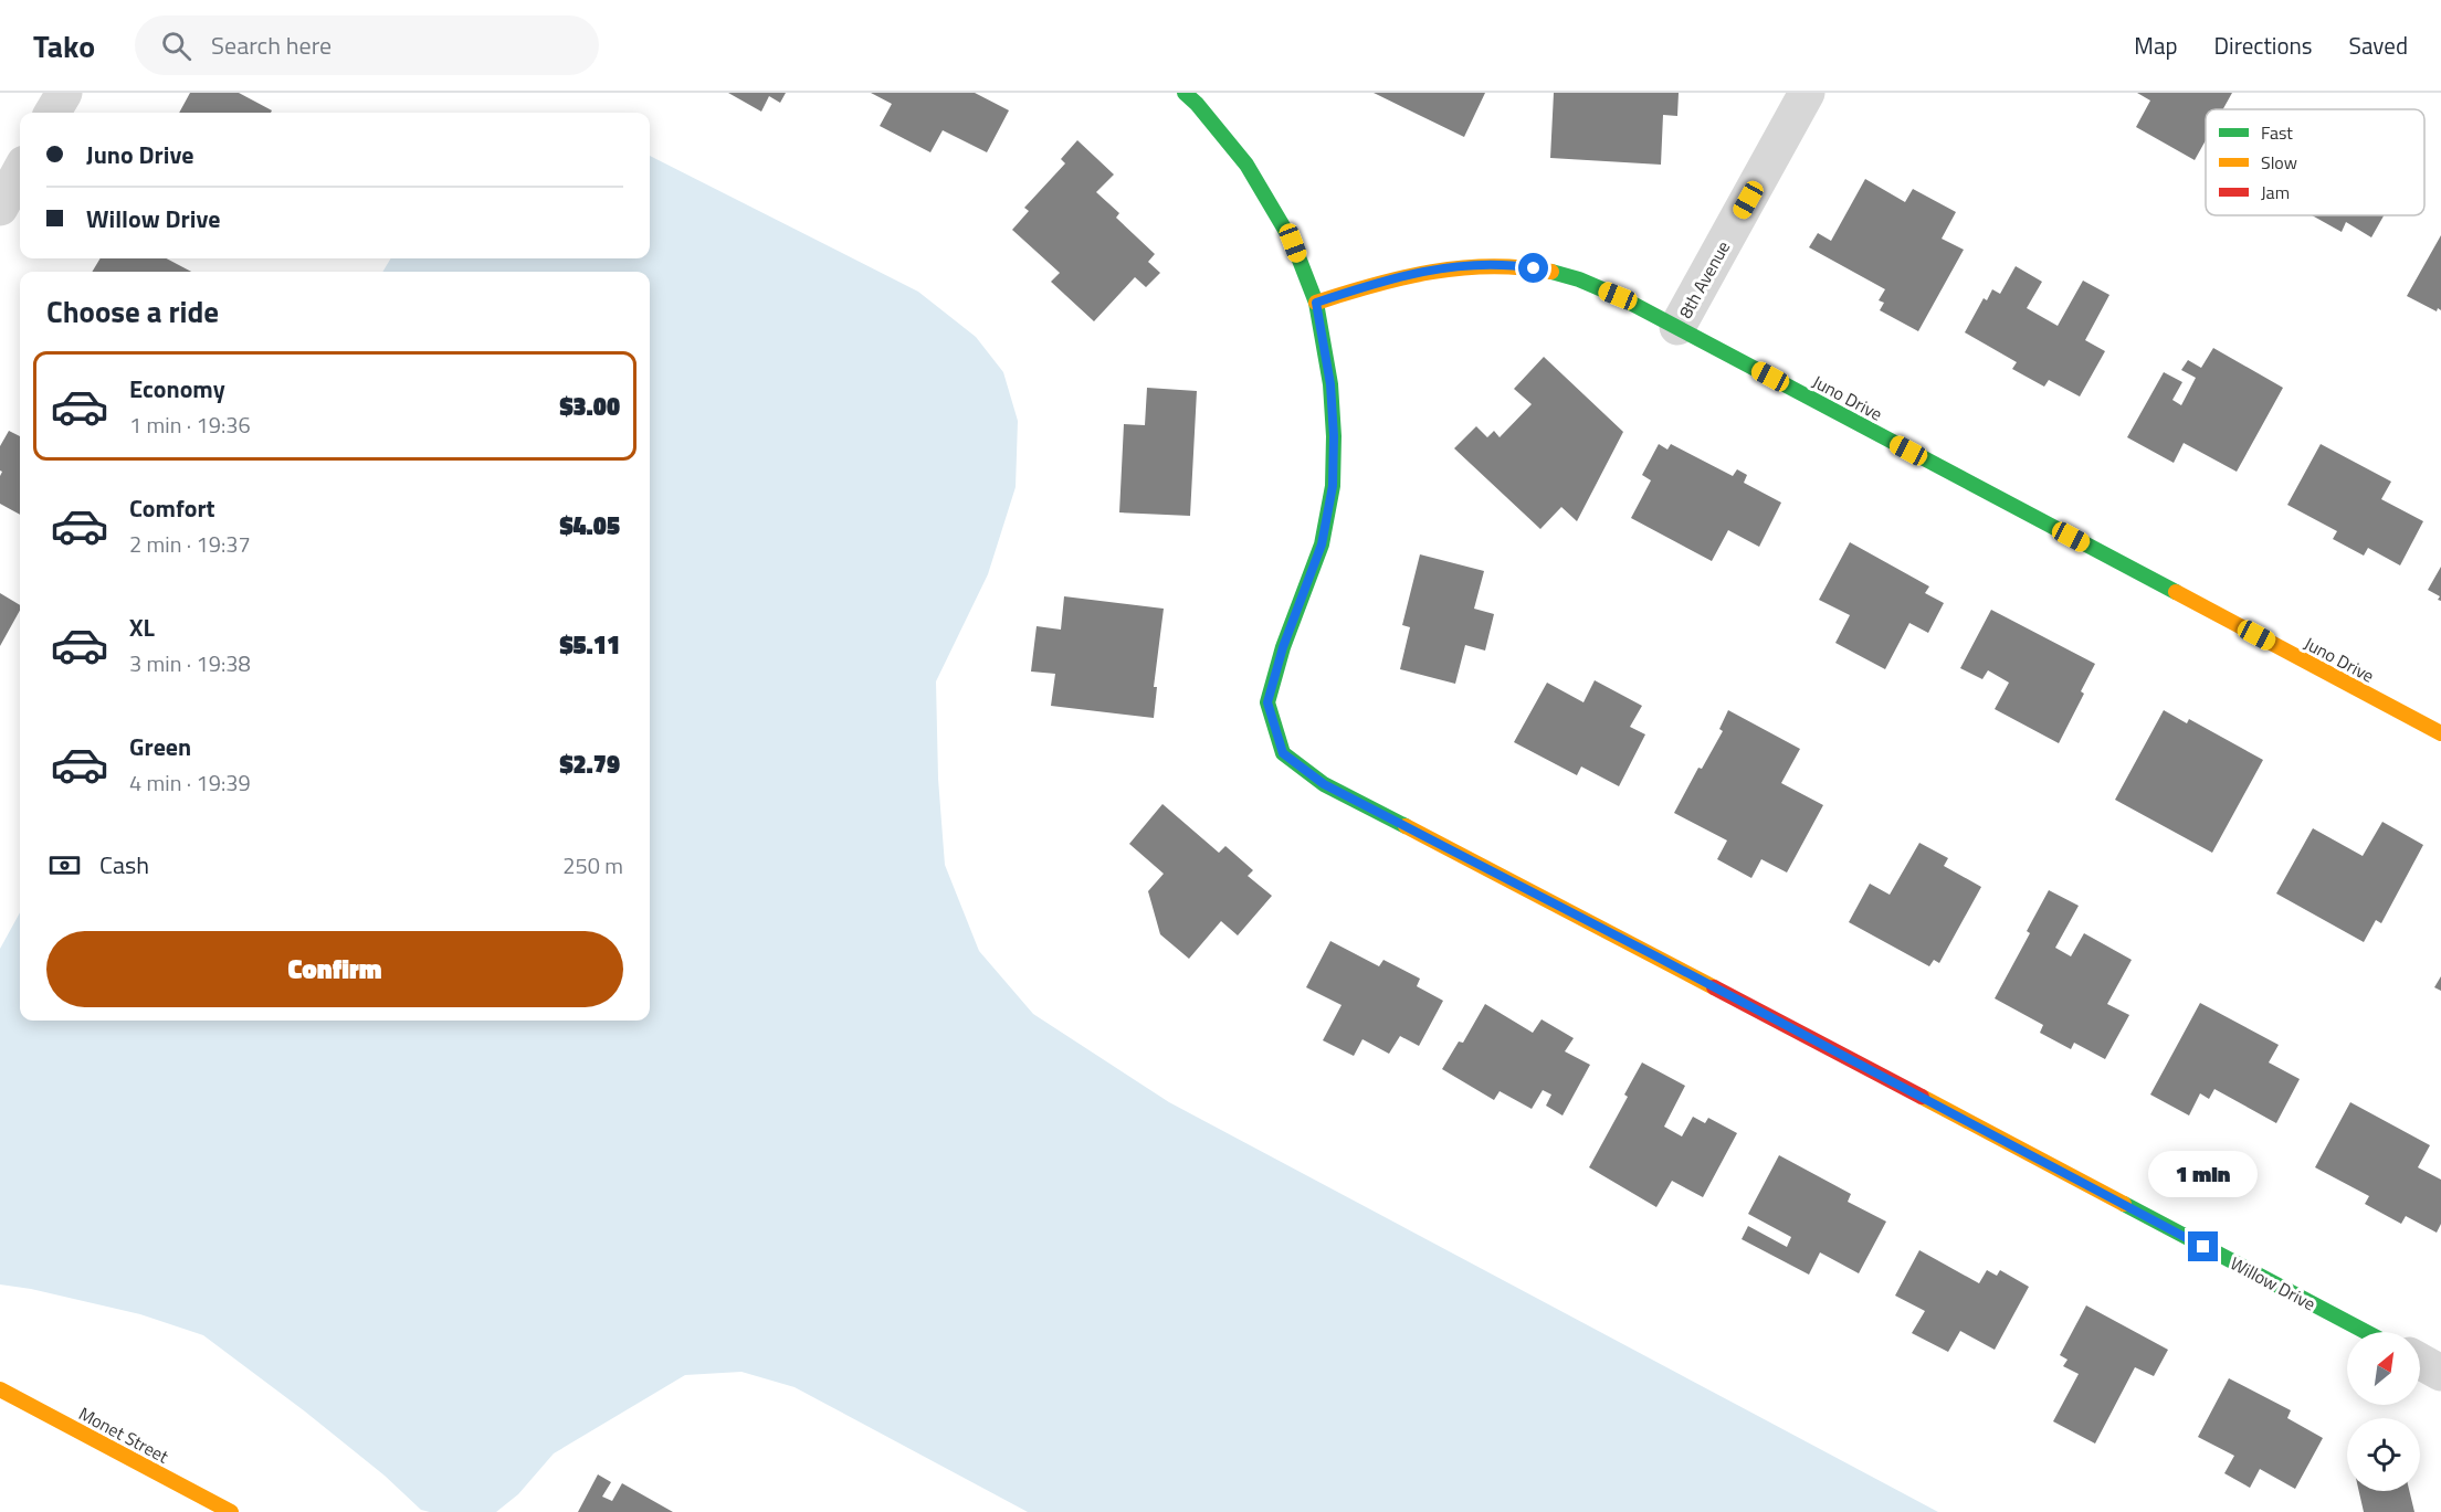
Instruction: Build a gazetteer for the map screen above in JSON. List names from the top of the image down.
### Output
{
  "streets": {
    "street": [
      "8th Avenue",
      "Juno Drive",
      "Willow Drive",
      "Monet Street"
    ]
  },
  "crossings": [
    ["8th Avenue", "Juno Drive"],
    ["Juno Drive", "Willow Drive"]
  ],
  "legend": ["Fast", "Slow", "Jam"],
  "north": "top right",
  "page": {
    "header": "Tako",
    "search": "Search here",
    "nav": ["Map", "Directions", "Saved"],
    "banner": ["Juno Drive", "Willow Drive"],
    "heading": "Choose a ride",
    "list": [
      {
        "name": "Economy",
        "note": "1 min · 19:36",
        "value": "$3.00"
      },
      {
        "name": "Comfort",
        "note": "2 min · 19:37",
        "value": "$4.05"
      },
      {
        "name": "XL",
        "note": "3 min · 19:38",
        "value": "$5.11"
      },
      {
        "name": "Green",
        "note": "4 min · 19:39",
        "value": "$2.79"
      }
    ],
    "pay": ["Cash", "250 m"],
    "buttons": "Confirm",
    "bubble": "1 min"
  }
}
